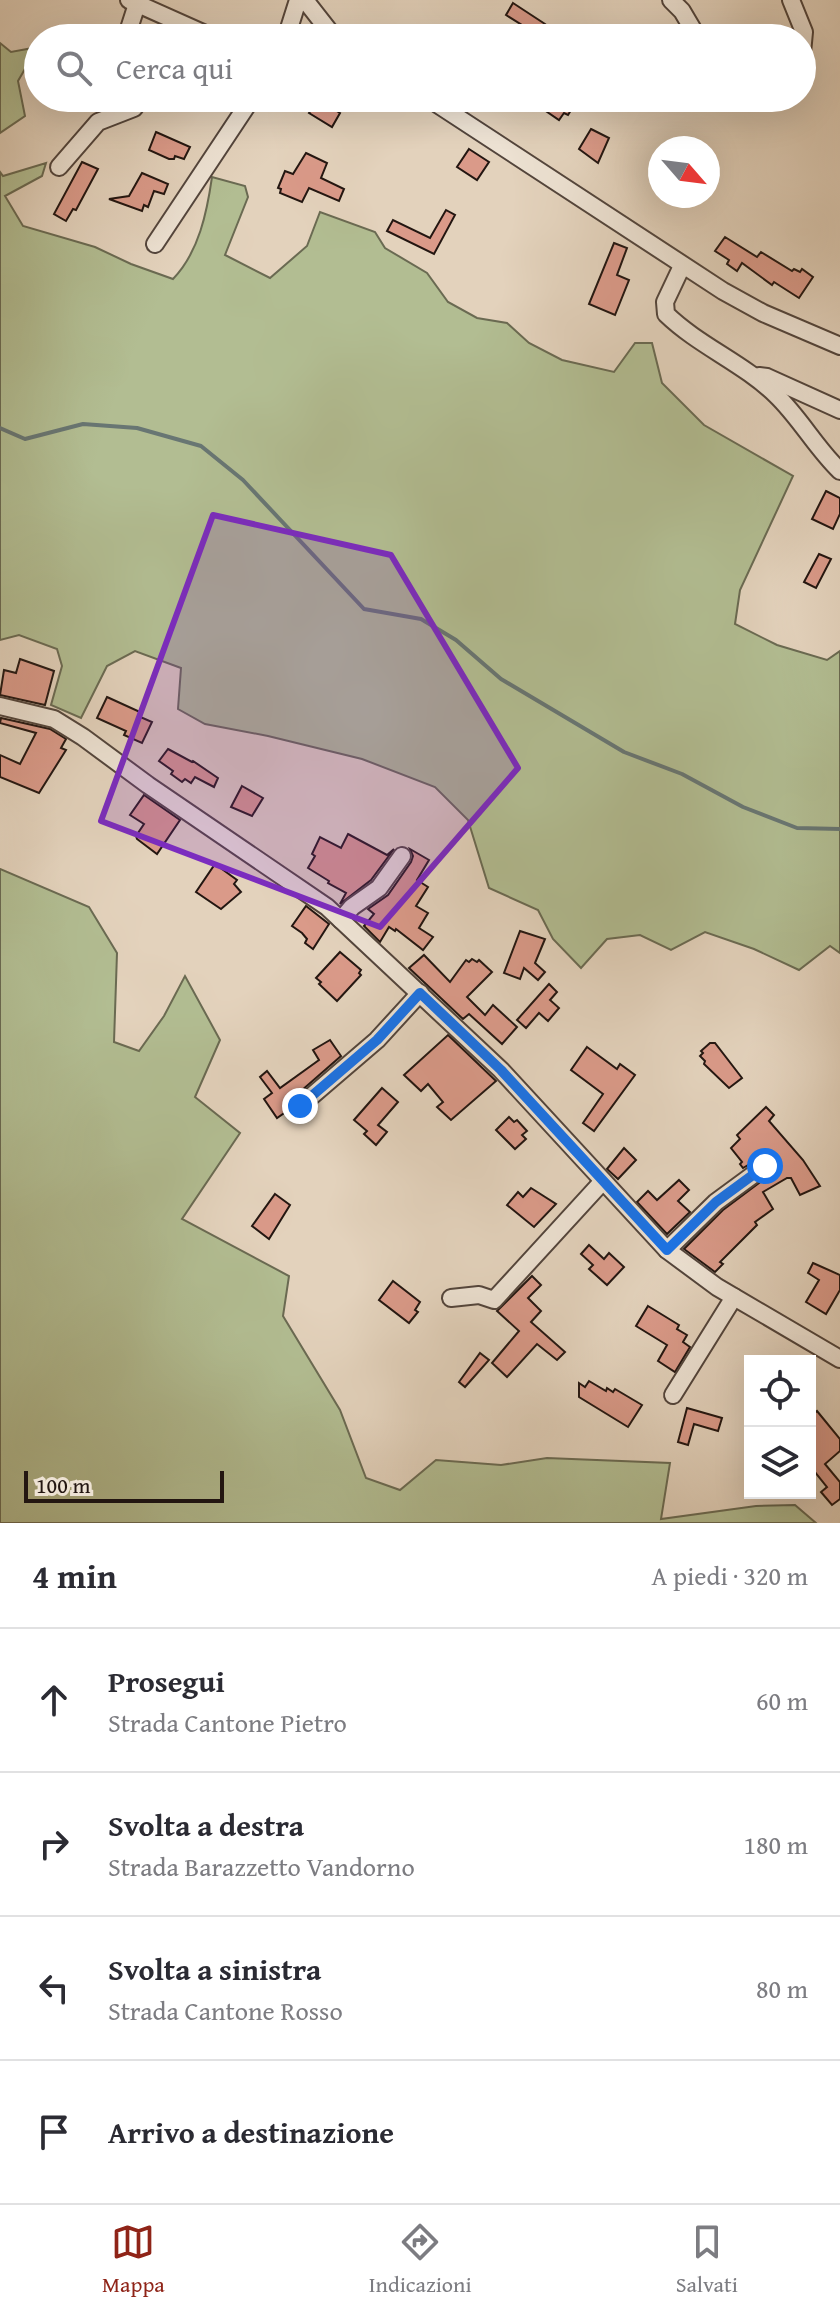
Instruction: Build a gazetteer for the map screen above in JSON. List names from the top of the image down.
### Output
{
  "scale_bar": "100 m",
  "north": "bottom right",
  "page": {
    "search": "Cerca qui",
    "scale": "100 m",
    "heading": ["4 min", "A piedi · 320 m"],
    "list": [
      ["Prosegui", "Strada Cantone Pietro", "60 m"],
      ["Svolta a destra", "Strada Barazzetto Vandorno", "180 m"],
      ["Svolta a sinistra", "Strada Cantone Rosso", "80 m"],
      "Arrivo a destinazione"
    ],
    "nav": ["Mappa", "Indicazioni", "Salvati"]
  }
}
